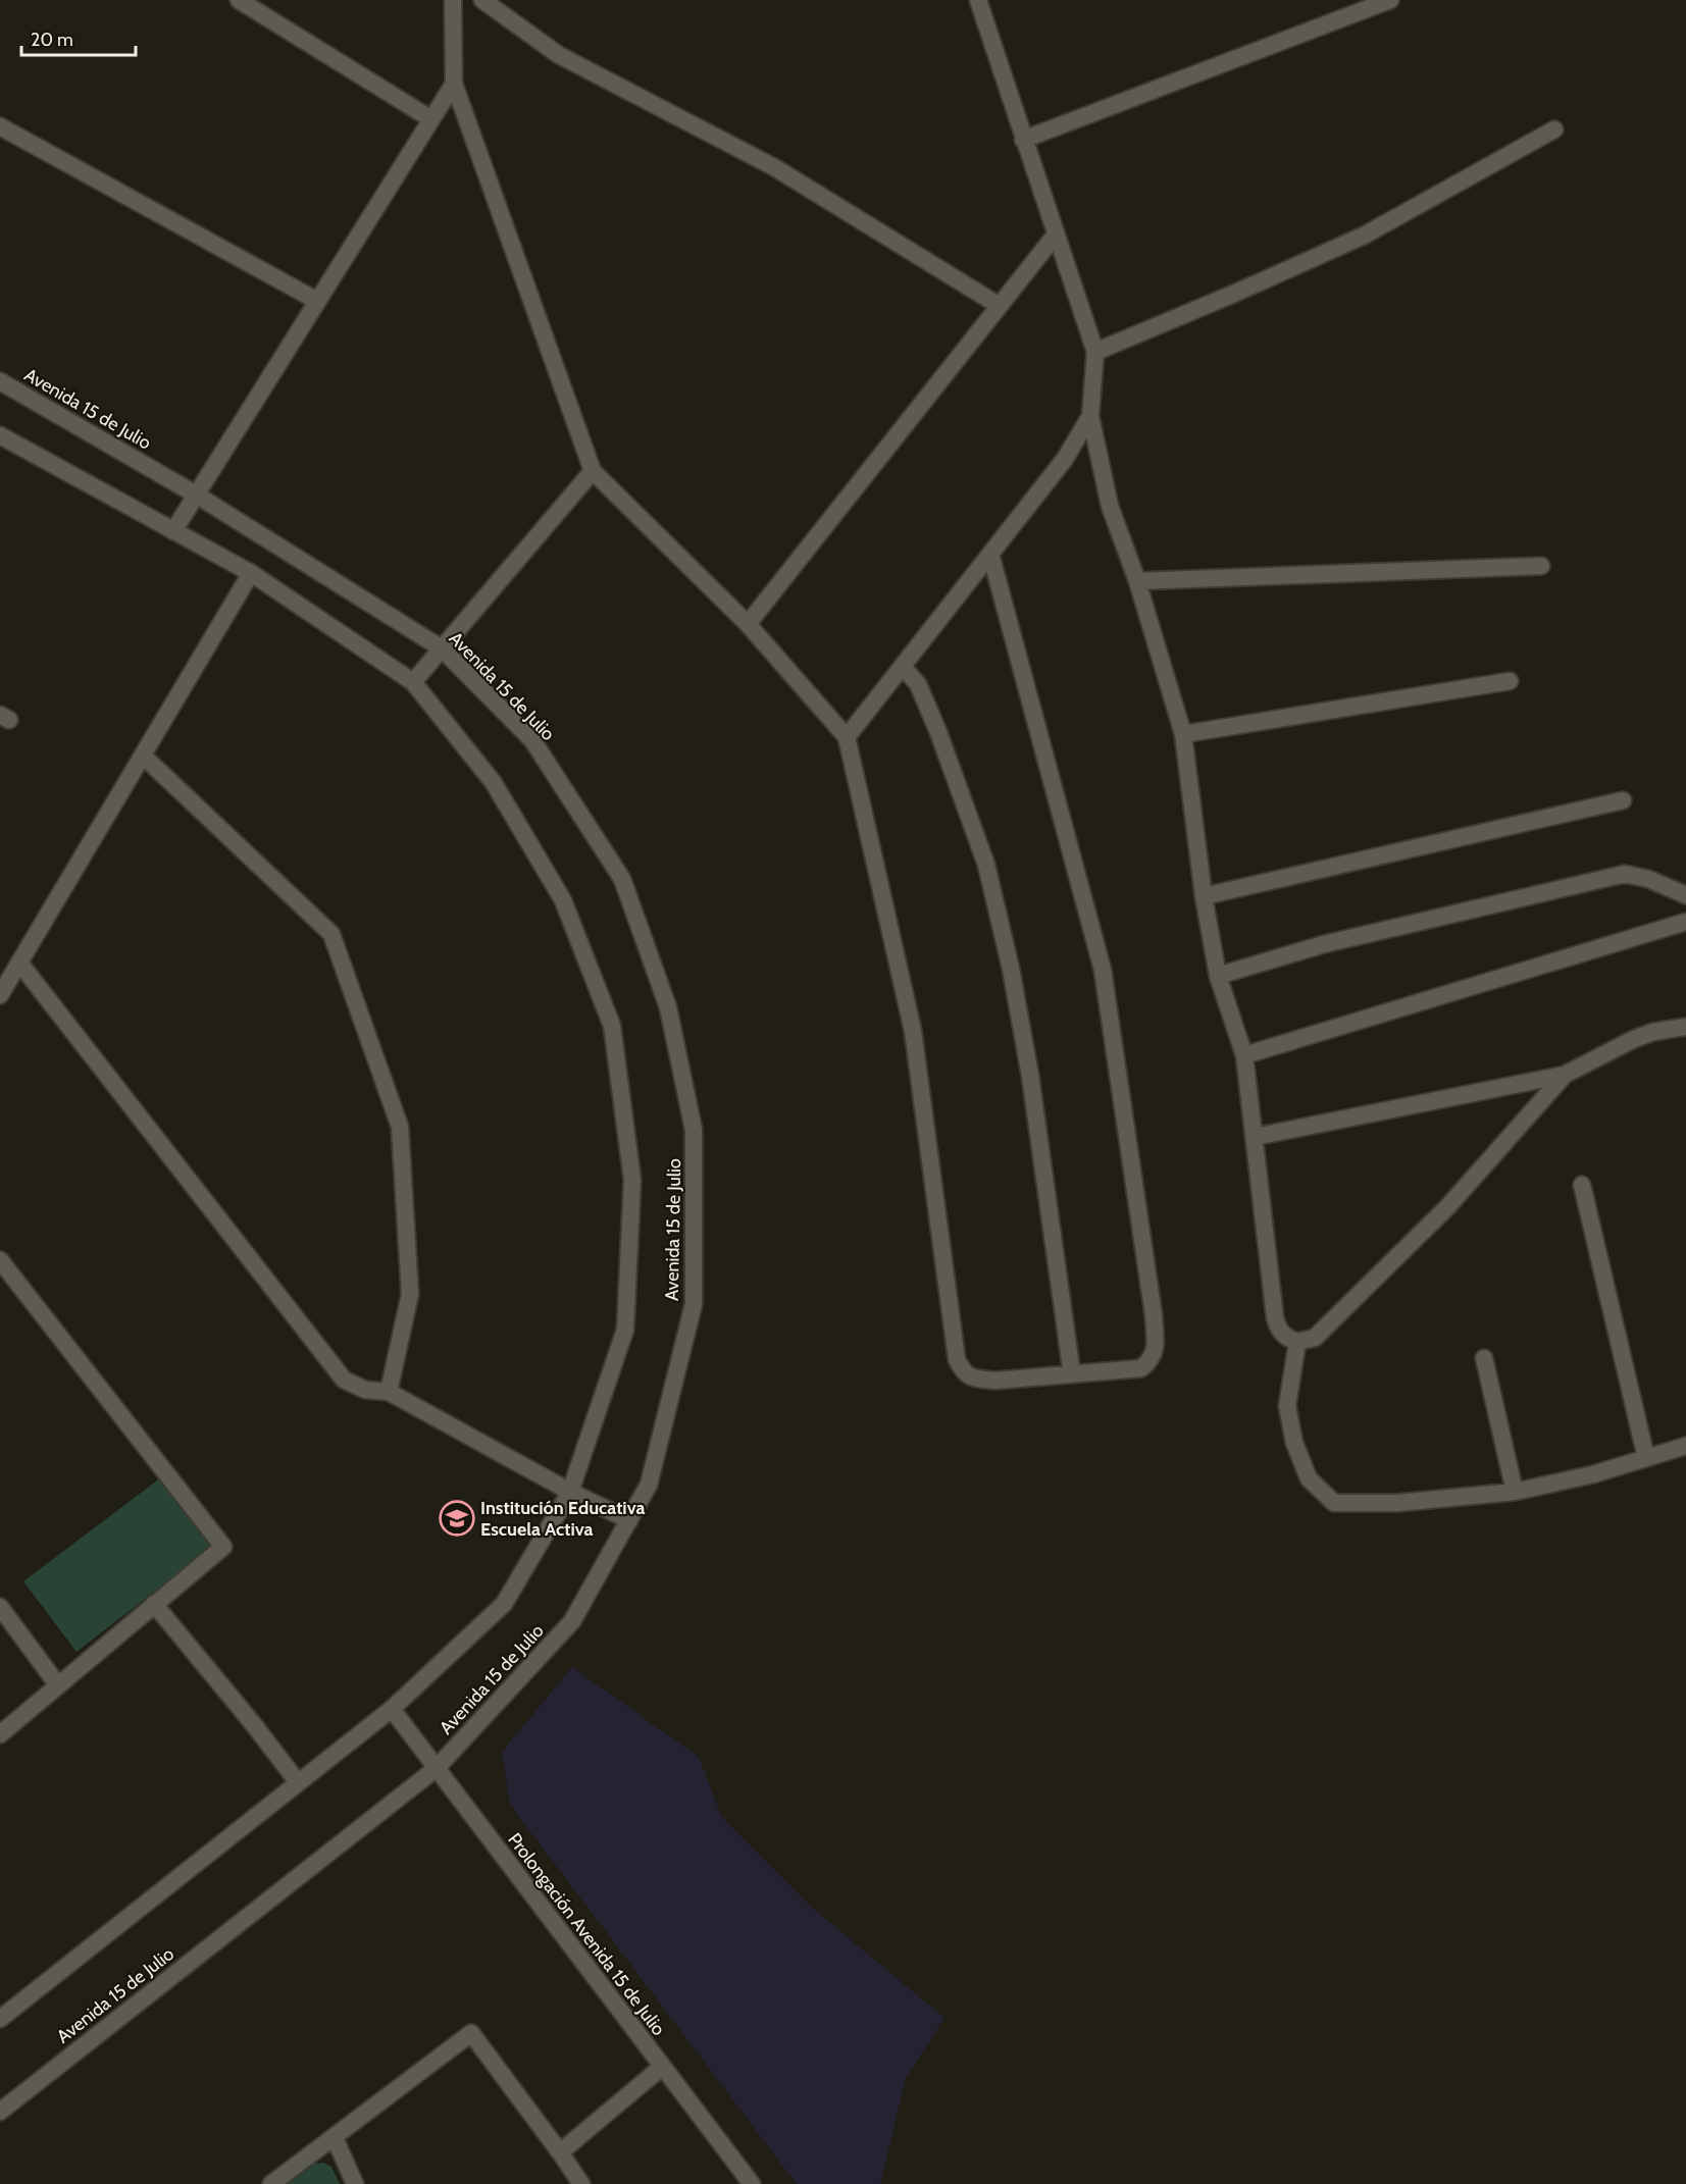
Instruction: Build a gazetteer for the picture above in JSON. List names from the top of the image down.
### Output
{
  "streets": {
    "street": ["Avenida 15 de Julio", "Prolongación Avenida 15 de Julio"]
  },
  "crossings": [
    ["Avenida 15 de Julio", "Prolongación Avenida 15 de Julio"]
  ],
  "places": {
    "school or university": ["Institución Educativa Escuela Activa"]
  },
  "scale_bar": "20 m"
}
